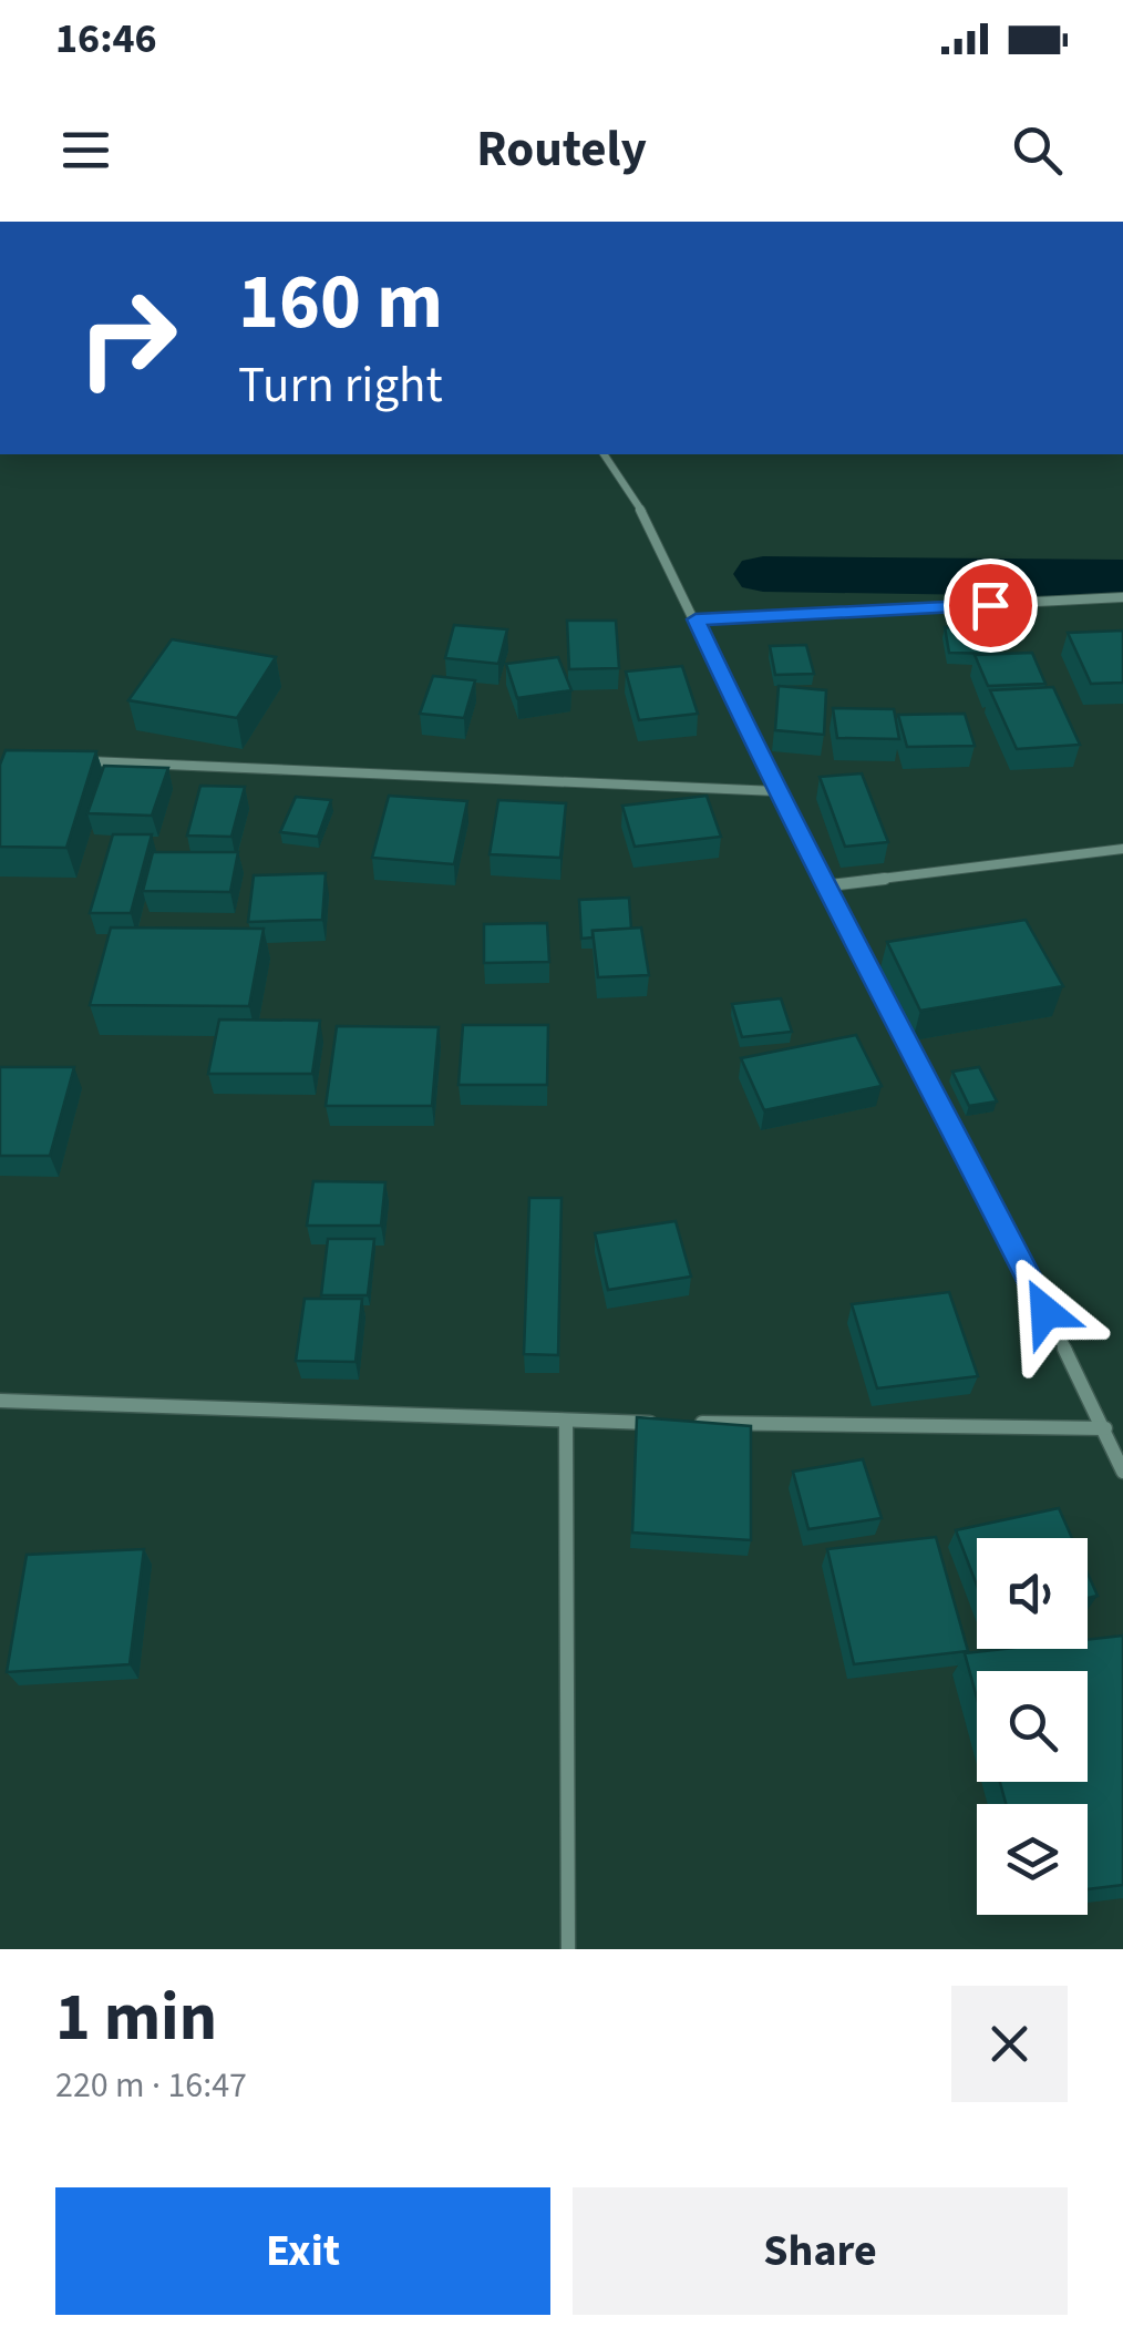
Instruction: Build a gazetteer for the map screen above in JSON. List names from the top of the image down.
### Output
{
  "page": {
    "status": "16:46",
    "header": "Routely",
    "turn": ["160 m", "Turn right"],
    "heading": ["1 min", "220 m · 16:47"],
    "buttons": ["Exit", "Share"]
  }
}
